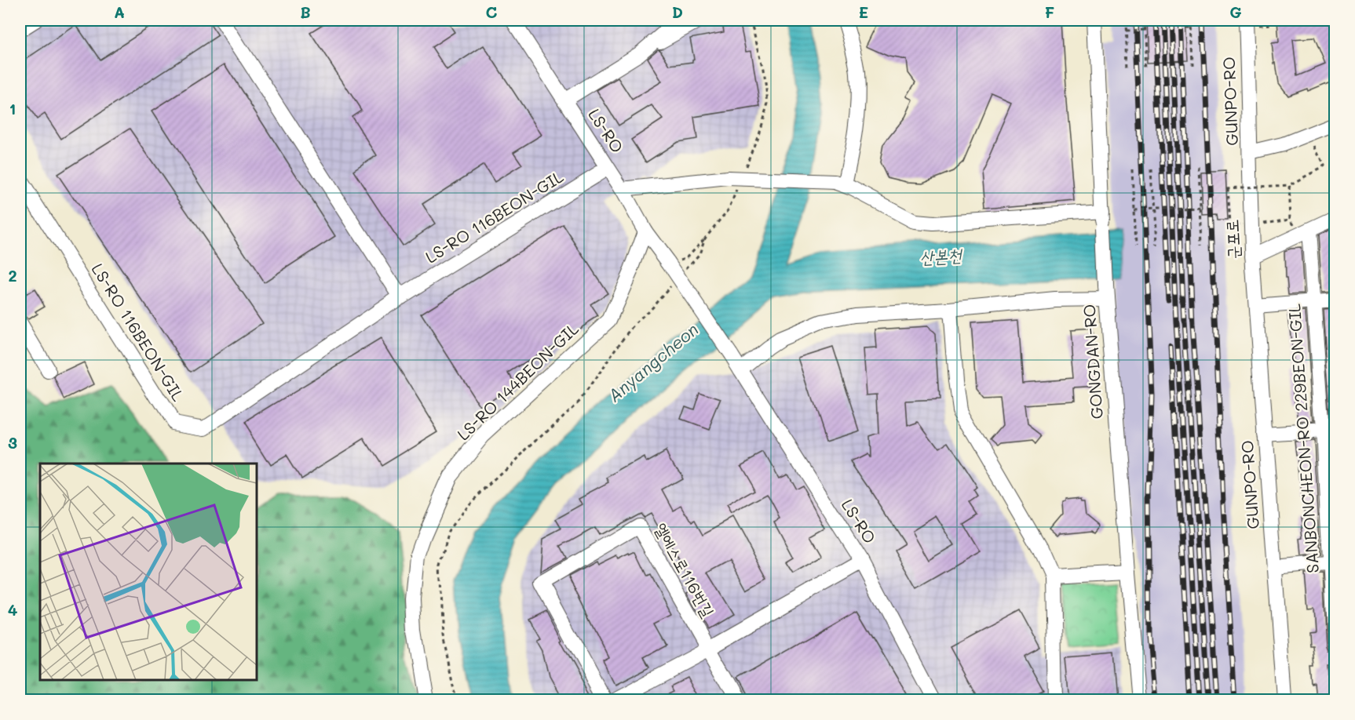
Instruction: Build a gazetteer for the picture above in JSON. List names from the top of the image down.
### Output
{
  "streets": {
    "street": [
      "GUNPO-RO",
      "LS-RO",
      "LS-RO 116BEON-GIL",
      "군포로",
      "GONGDAN-RO",
      "LS-RO 144BEON-GIL",
      "SANBONCHEON-RO 229BEON-GIL",
      "엘에스로116번길"
    ]
  },
  "crossings": [
    ["GUNPO-RO", "군포로"],
    ["LS-RO", "LS-RO 116BEON-GIL"],
    ["LS-RO", "LS-RO 144BEON-GIL"]
  ],
  "water": ["산본천", "Anyangcheon"],
  "grid": {
    "columns": [
      "A",
      "B",
      "C",
      "D",
      "E",
      "F",
      "G"
    ],
    "rows": [
      "1",
      "2",
      "3",
      "4"
    ]
  }
}
